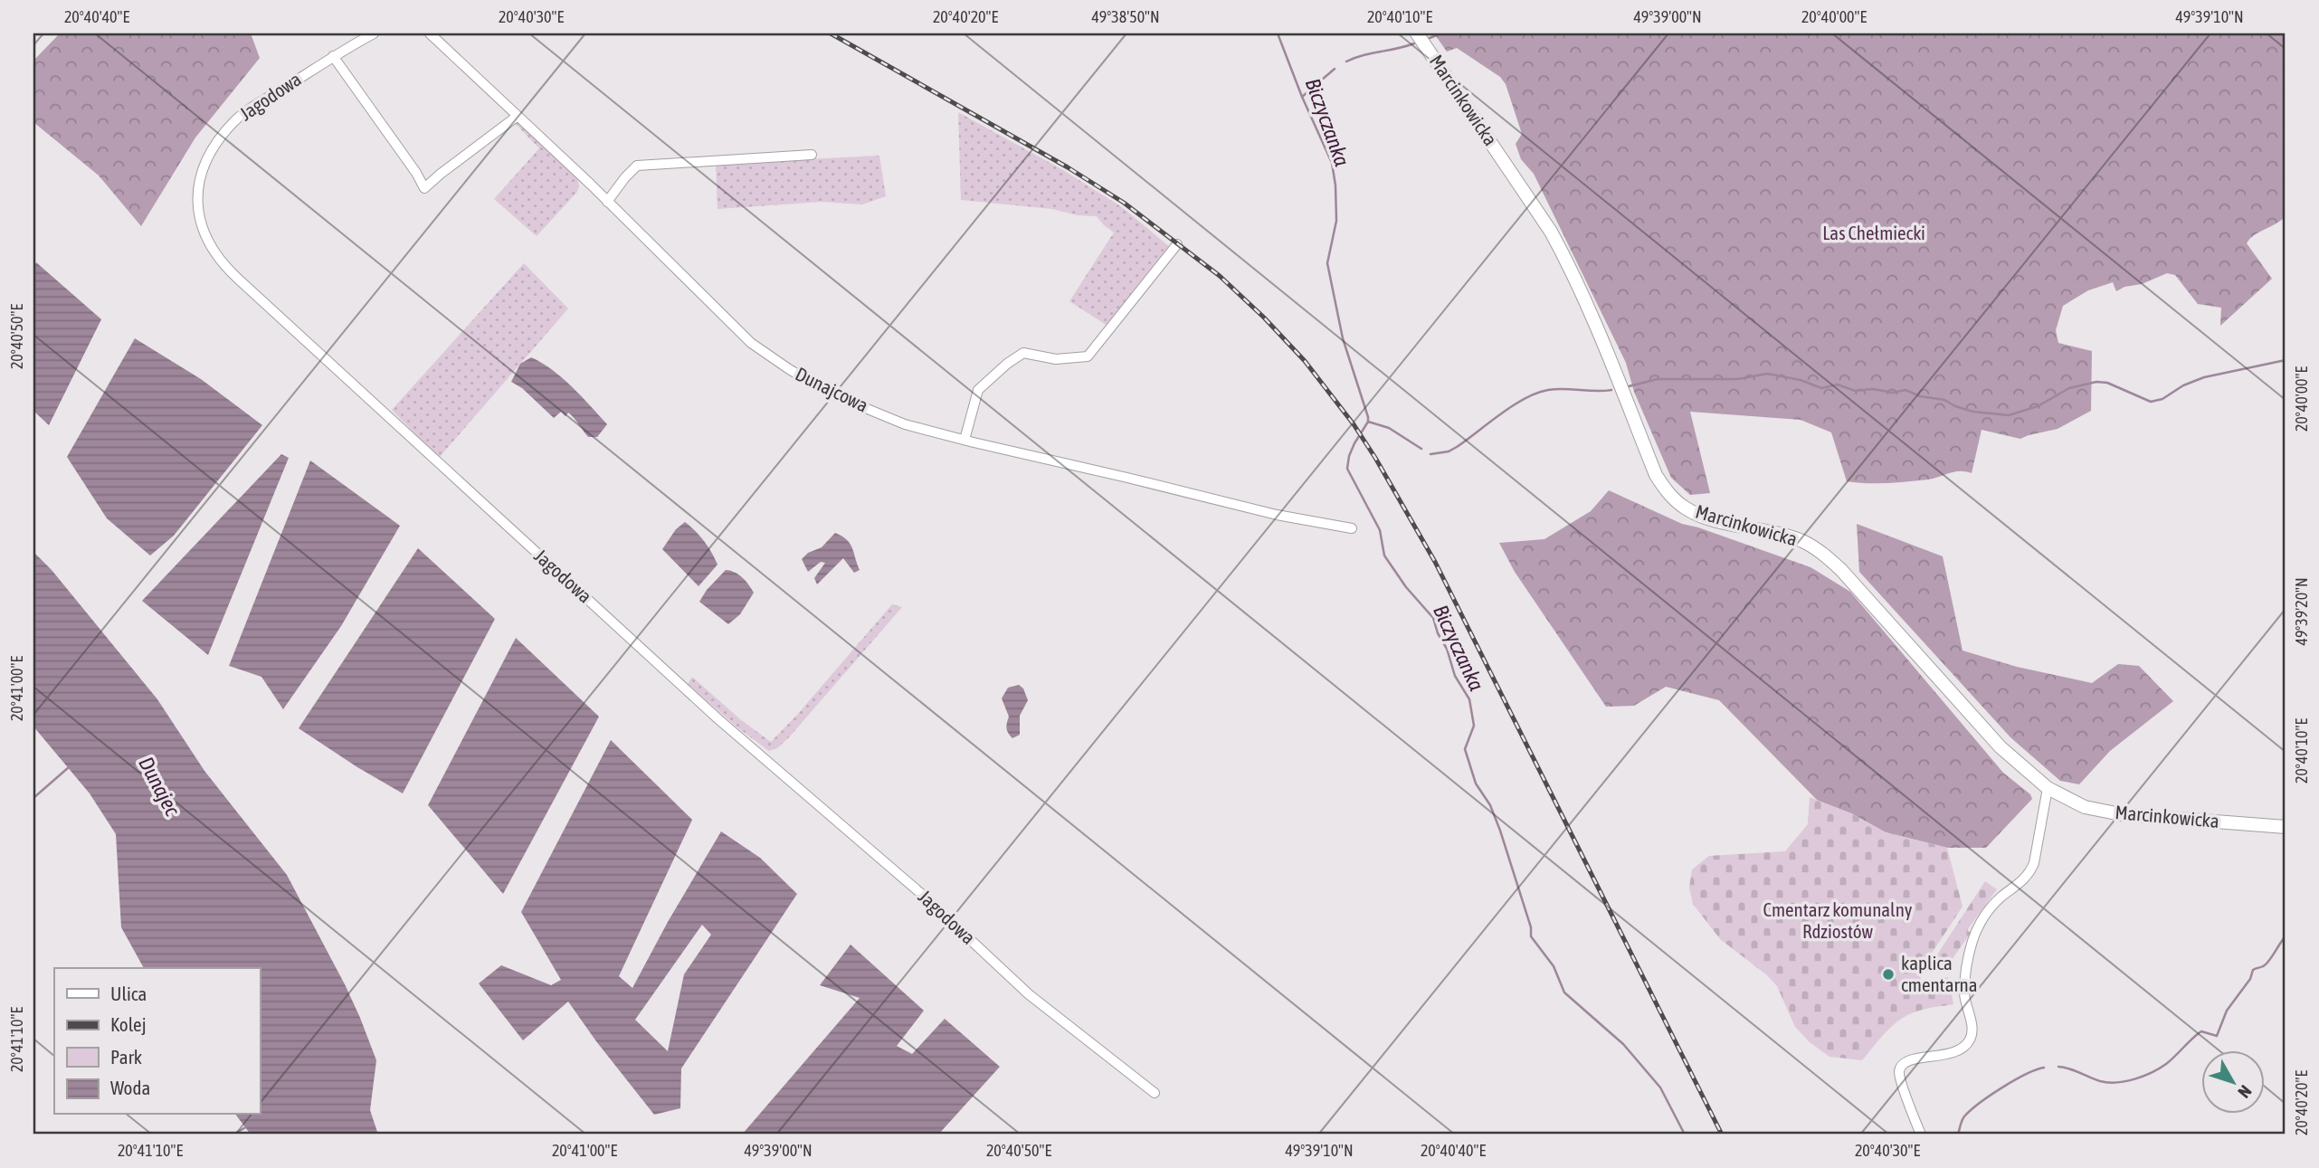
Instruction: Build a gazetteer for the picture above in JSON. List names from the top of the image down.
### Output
{
  "streets": {
    "street": ["Jagodowa", "Marcinkowicka", "Dunajcowa"]
  },
  "water": ["Biczyczanka", "Dunajec"],
  "parks": ["Las Chełmiecki", "Cmentarz komunalny Rdziostów"],
  "places": ["kaplica cmentarna"],
  "legend": [
    "Ulica",
    "Kolej",
    "Park",
    "Woda"
  ],
  "north": "bottom right",
  "coordinates": [
    "20°40'40\"E",
    "20°40'30\"E",
    "20°40'20\"E",
    "49°38'50\"N",
    "20°40'10\"E",
    "49°39'00\"N",
    "20°40'00\"E",
    "49°39'10\"N",
    "20°40'50\"E",
    "49°39'20\"N",
    "20°41'00\"E",
    "20°41'10\"E"
  ]
}
